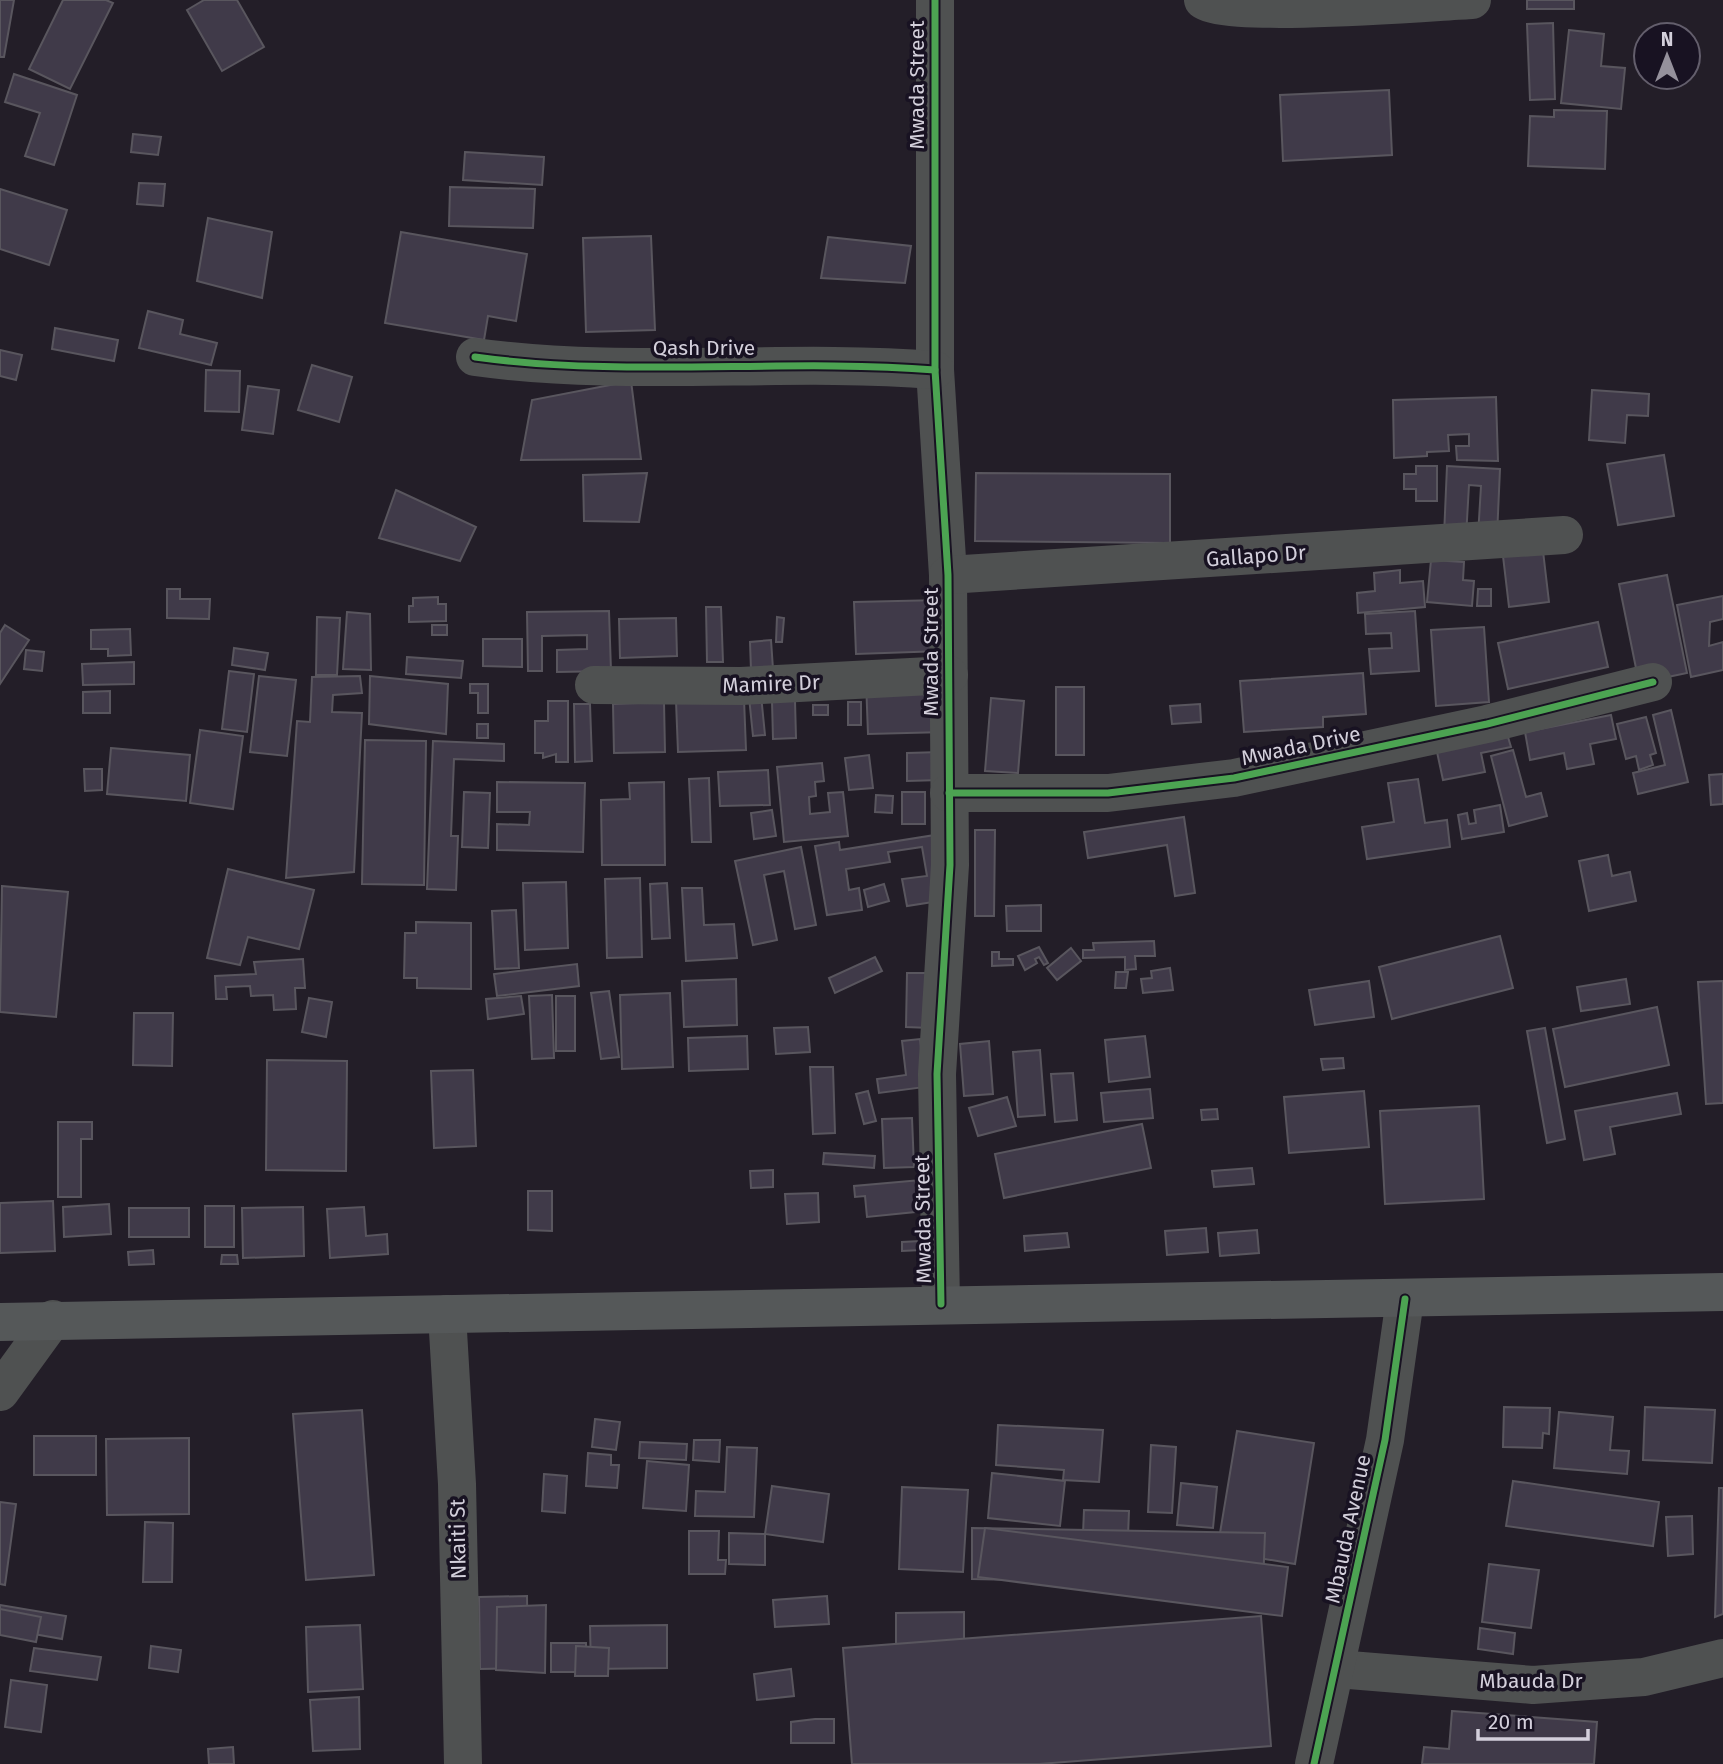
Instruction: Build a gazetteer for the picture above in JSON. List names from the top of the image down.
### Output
{
  "streets": {
    "street": [
      "Mwada Street",
      "Qash Drive",
      "Gallapo Dr",
      "Mamire Dr",
      "Mwada Drive",
      "Mbauda Avenue",
      "Nkaiti St",
      "Mbauda Dr"
    ]
  },
  "crossings": [
    ["Mwada Street", "Qash Drive"],
    ["Mwada Street", "Gallapo Dr"],
    ["Mwada Street", "Mamire Dr"],
    ["Mwada Street", "Mwada Drive"],
    ["Mbauda Avenue", "Mbauda Dr"]
  ],
  "scale_bar": "20 m",
  "north": "top"
}
